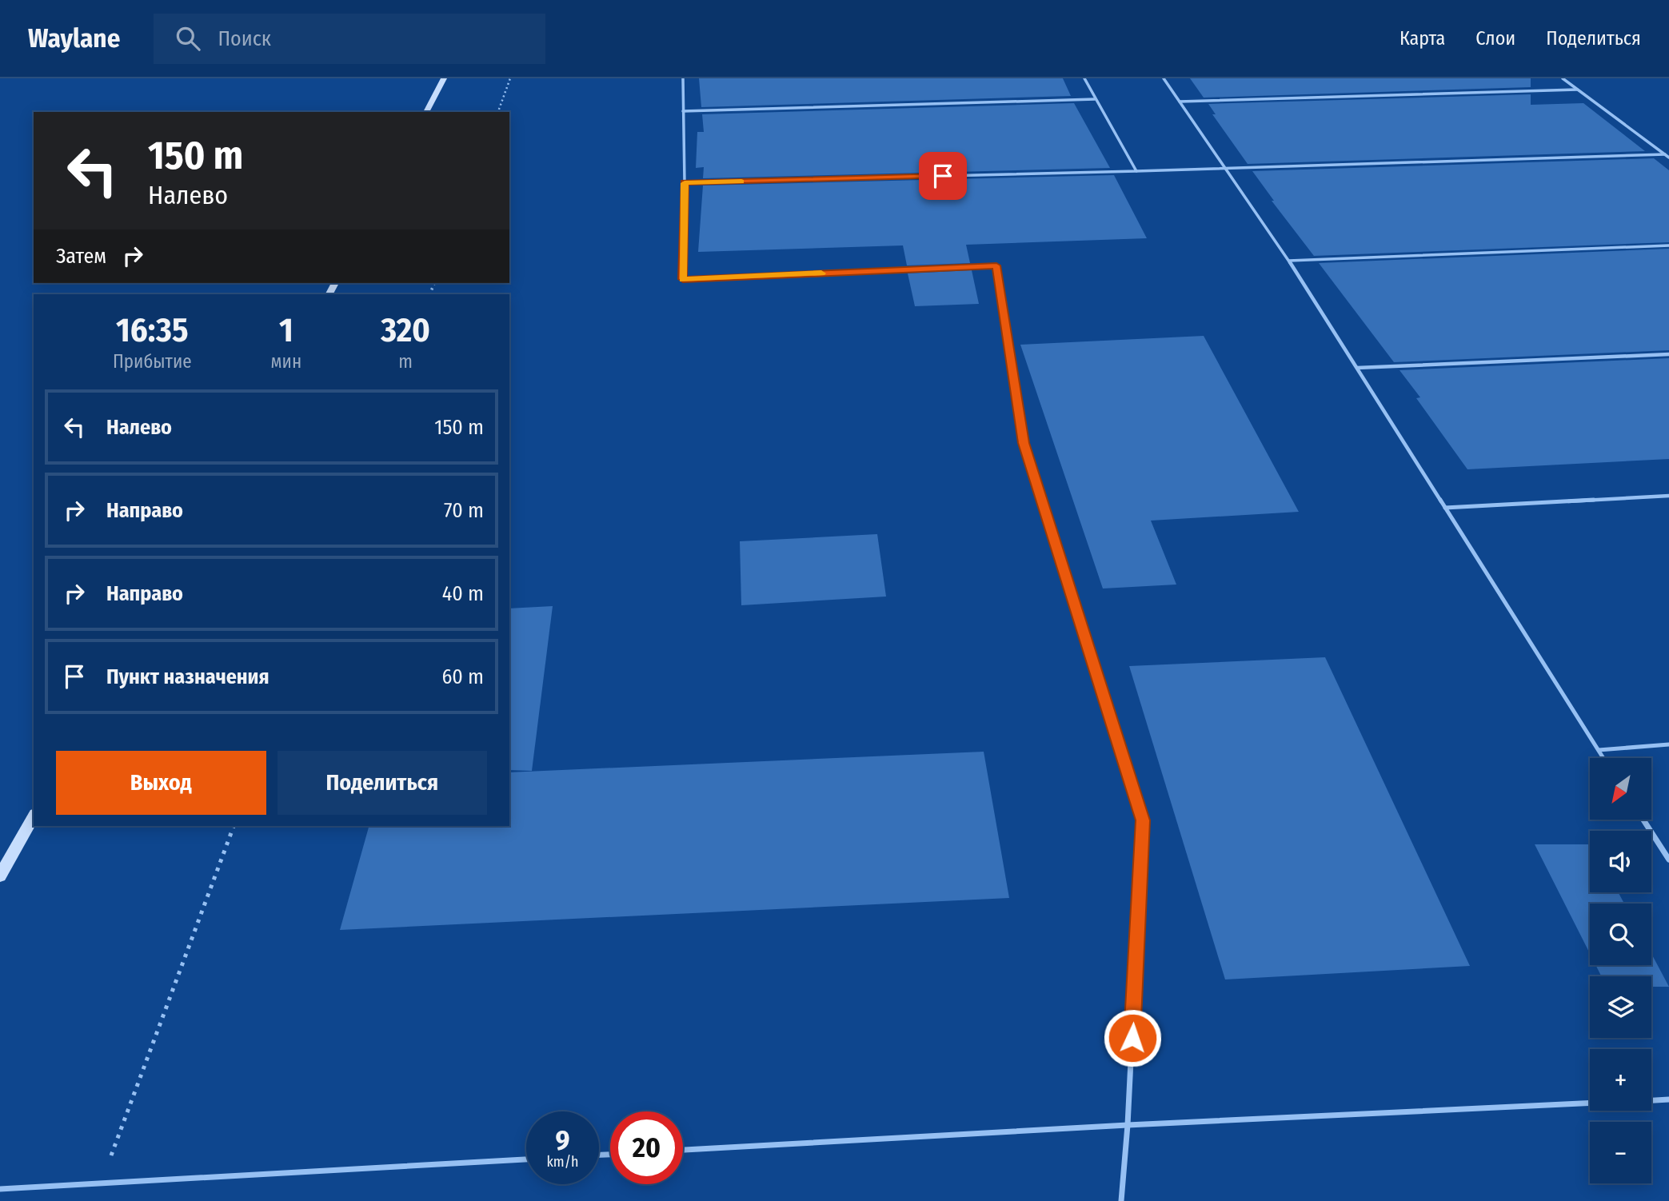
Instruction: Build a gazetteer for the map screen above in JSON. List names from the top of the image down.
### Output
{
  "north": "bottom left",
  "page": {
    "header": "Waylane",
    "search": "Поиск",
    "nav": ["Карта", "Слои", "Поделиться"],
    "turn": ["150 m", "Налево"],
    "then": "Затем",
    "eta": [
      "16:35",
      "Прибытие",
      "1",
      "мин",
      "320",
      "m"
    ],
    "list": [
      {
        "name": "Налево",
        "value": "150 m"
      },
      {
        "name": "Направо",
        "value": "70 m"
      },
      {
        "name": "Направо",
        "value": "40 m"
      },
      {
        "name": "Пункт назначения",
        "value": "60 m"
      }
    ],
    "buttons": ["Выход", "Поделиться"],
    "map_buttons": ["+", "−"],
    "speed": "9 km/h",
    "limit": "20"
  }
}
